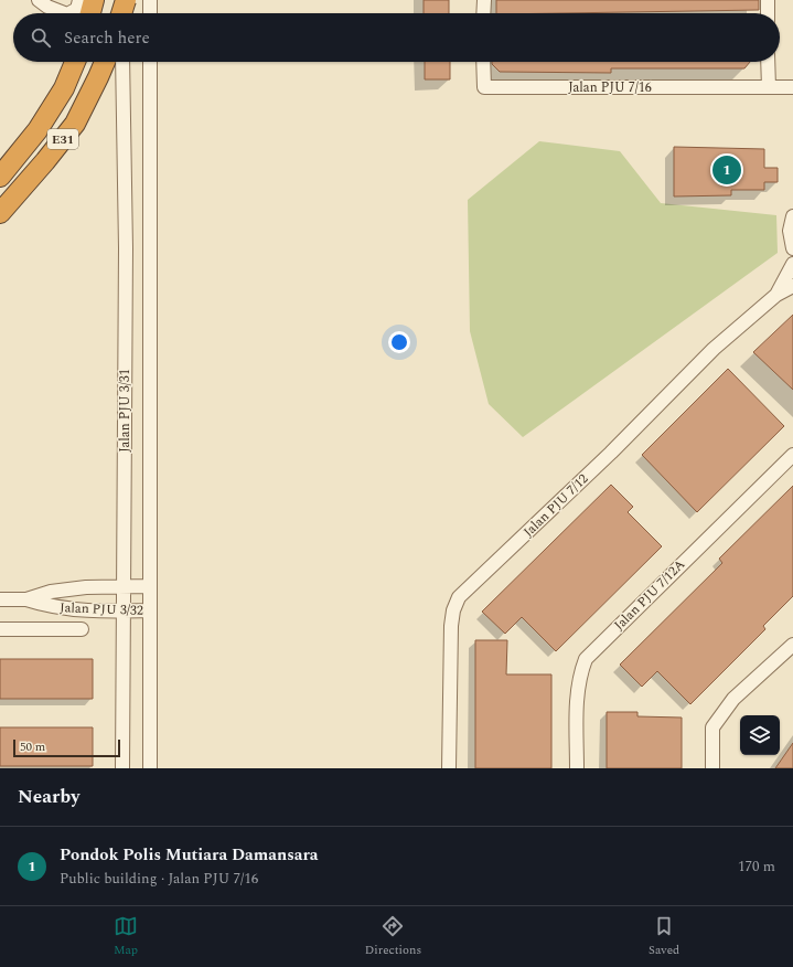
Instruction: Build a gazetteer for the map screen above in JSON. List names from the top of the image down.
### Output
{
  "streets": {
    "highway": ["E31"],
    "street": [
      "Jalan PJU 7/16",
      "Jalan PJU 3/31",
      "Jalan PJU 7/12",
      "Jalan PJU 7/12A",
      "Jalan PJU 3/32"
    ]
  },
  "crossings": [
    ["Jalan PJU 3/31", "Jalan PJU 3/32"]
  ],
  "scale_bar": "50 m",
  "page": {
    "search": "Search here",
    "pins": "1",
    "scale": "50 m",
    "heading": "Nearby",
    "list": [
      {
        "mark": "1",
        "name": "Pondok Polis Mutiara Damansara",
        "note": "Public building · Jalan PJU 7/16",
        "value": "170 m"
      }
    ],
    "nav": ["Map", "Directions", "Saved"]
  }
}
